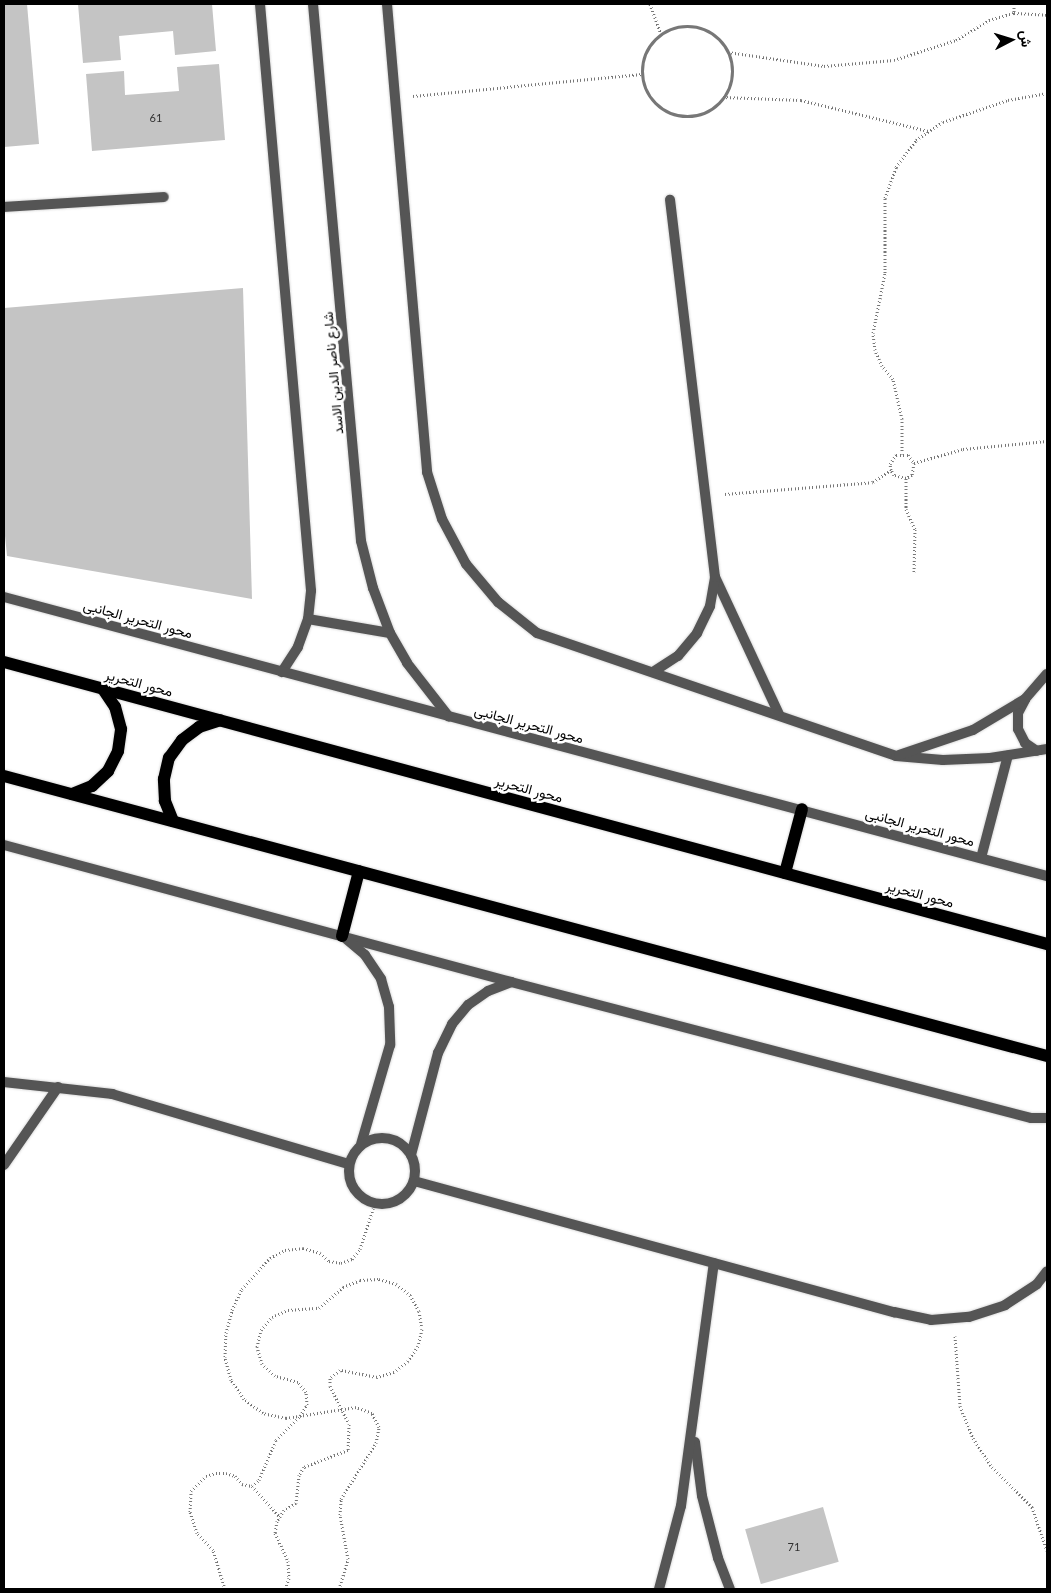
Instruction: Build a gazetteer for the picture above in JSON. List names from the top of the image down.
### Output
{
  "streets": {
    "main road": ["محور التحرير"],
    "street": ["شارع ناصر الدين الاسد", "محور التحرير الجانبى"]
  },
  "crossings": [
    ["شارع ناصر الدين الاسد", "محور التحرير الجانبى"]
  ],
  "house_numbers": ["61", "71"],
  "north": "right"
}
